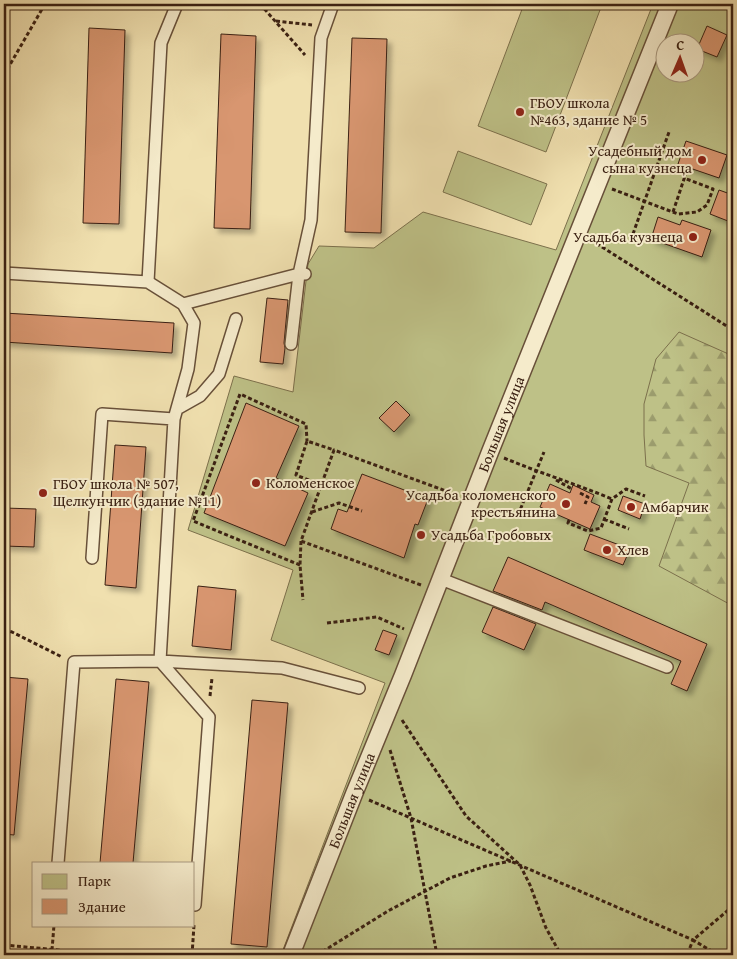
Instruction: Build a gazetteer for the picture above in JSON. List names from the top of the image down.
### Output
{
  "streets": {
    "street": ["Большая улица"]
  },
  "places": [
    "ГБОУ школа №463, здание № 5",
    "Усадебный дом сына кузнеца",
    "Усадьба кузнеца",
    "Коломенское",
    "ГБОУ школа № 507, Щелкунчик (здание №11)",
    "Усадьба коломенского крестьянина",
    "Амбарчик",
    "Усадьба Гробовых",
    "Хлев"
  ],
  "legend": ["Парк", "Здание"],
  "north": "top"
}
